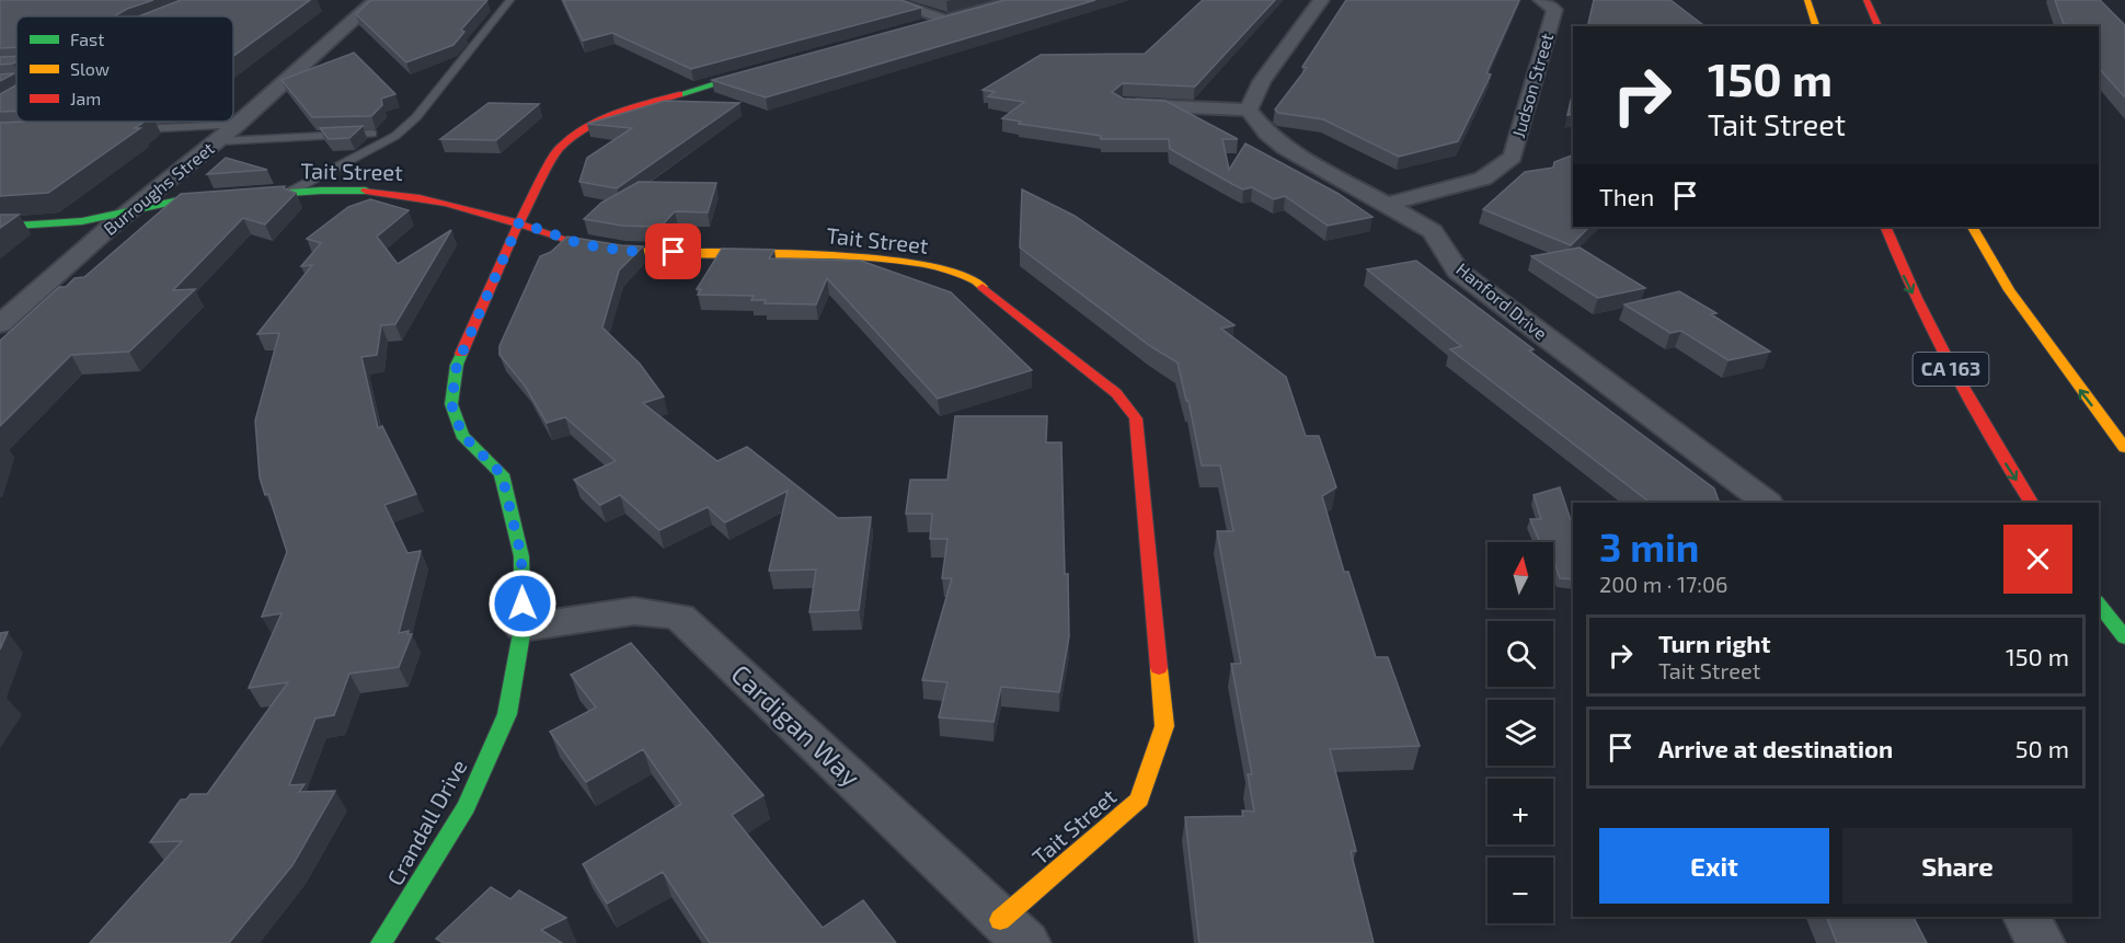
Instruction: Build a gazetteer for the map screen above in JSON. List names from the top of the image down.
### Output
{
  "streets": {
    "main road": ["Tait Street", "CA 163", "Crandall Drive"],
    "street": [
      "Judson Street",
      "Burroughs Street",
      "Hanford Drive",
      "Cardigan Way"
    ]
  },
  "crossings": [
    ["Judson Street", "Hanford Drive"],
    ["Tait Street", "Burroughs Street"],
    ["Tait Street", "Cardigan Way"],
    ["Tait Street", "Crandall Drive"],
    ["Cardigan Way", "Crandall Drive"]
  ],
  "legend": ["Fast", "Slow", "Jam"],
  "north": "top",
  "page": {
    "turn": ["150 m", "Tait Street"],
    "then": "Then",
    "heading": ["3 min", "200 m · 17:06"],
    "map_buttons": ["+", "−"],
    "list": [
      {
        "name": "Turn right",
        "note": "Tait Street",
        "value": "150 m"
      },
      {
        "name": "Arrive at destination",
        "value": "50 m"
      }
    ],
    "buttons": ["Exit", "Share"]
  }
}
